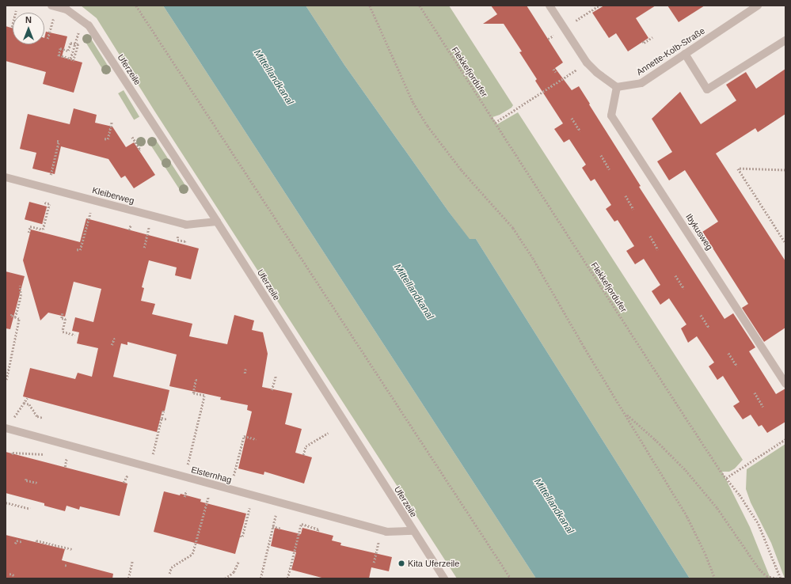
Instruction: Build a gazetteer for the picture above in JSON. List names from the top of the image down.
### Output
{
  "streets": {
    "street": [
      "Annette-Kolb-Straße",
      "Uferzeile",
      "Kleiberweg",
      "Ibykusweg",
      "Elsternhag"
    ],
    "path": ["Flekkefjordufer"]
  },
  "crossings": [
    ["Annette-Kolb-Straße", "Ibykusweg"],
    ["Uferzeile", "Kleiberweg"],
    ["Uferzeile", "Elsternhag"]
  ],
  "water": ["Mittellandkanal"],
  "places": ["Kita Uferzeile"],
  "north": "top"
}
